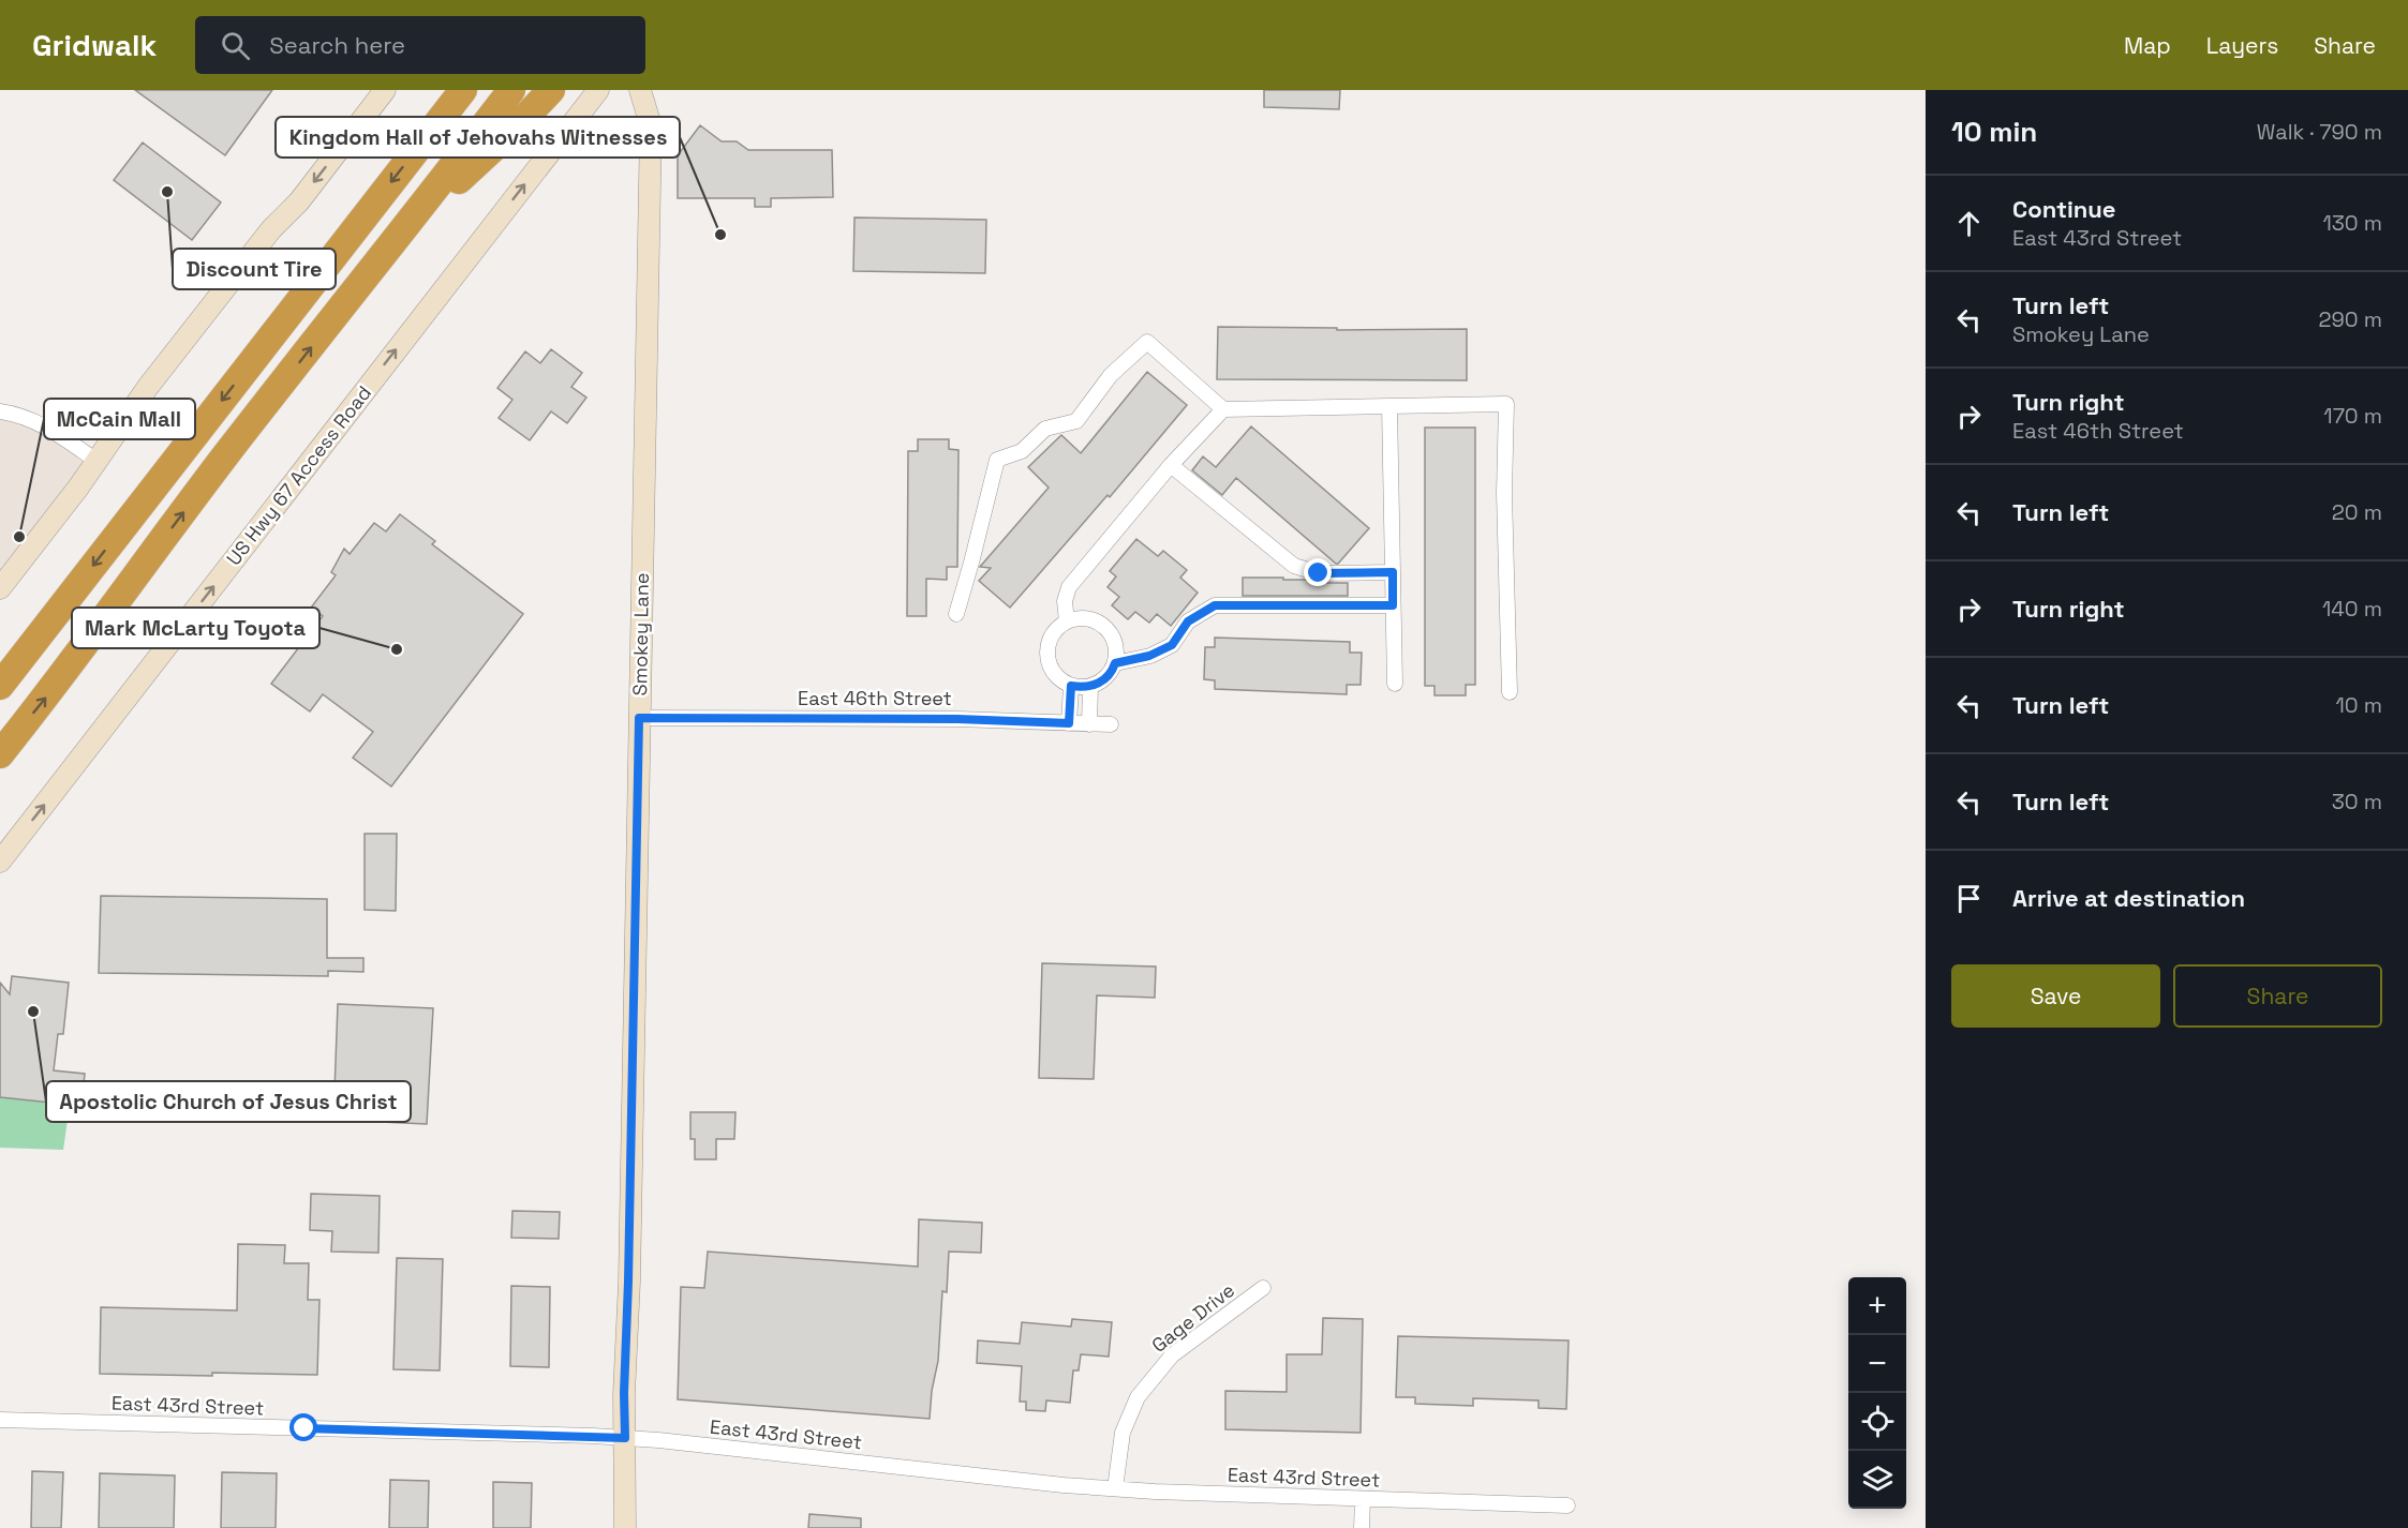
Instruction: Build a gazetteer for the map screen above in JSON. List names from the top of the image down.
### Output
{
  "streets": {
    "main road": ["US Hwy 67 Access Road", "Smokey Lane"],
    "street": ["East 46th Street", "Gage Drive", "East 43rd Street"]
  },
  "crossings": [
    ["Smokey Lane", "East 46th Street"],
    ["Smokey Lane", "East 43rd Street"],
    ["Gage Drive", "East 43rd Street"]
  ],
  "places": [
    "Discount Tire",
    "Kingdom Hall of Jehovahs Witnesses",
    "McCain Mall",
    "Mark McLarty Toyota",
    "Apostolic Church of Jesus Christ"
  ],
  "page": {
    "header": "Gridwalk",
    "search": "Search here",
    "nav": ["Map", "Layers", "Share"],
    "heading": ["10 min", "Walk · 790 m"],
    "list": [
      ["Continue", "East 43rd Street", "130 m"],
      ["Turn left", "Smokey Lane", "290 m"],
      ["Turn right", "East 46th Street", "170 m"],
      ["Turn left", "20 m"],
      ["Turn right", "140 m"],
      ["Turn left", "10 m"],
      ["Turn left", "30 m"],
      "Arrive at destination"
    ],
    "buttons": ["Save", "Share"],
    "map_buttons": ["+", "−"]
  }
}
